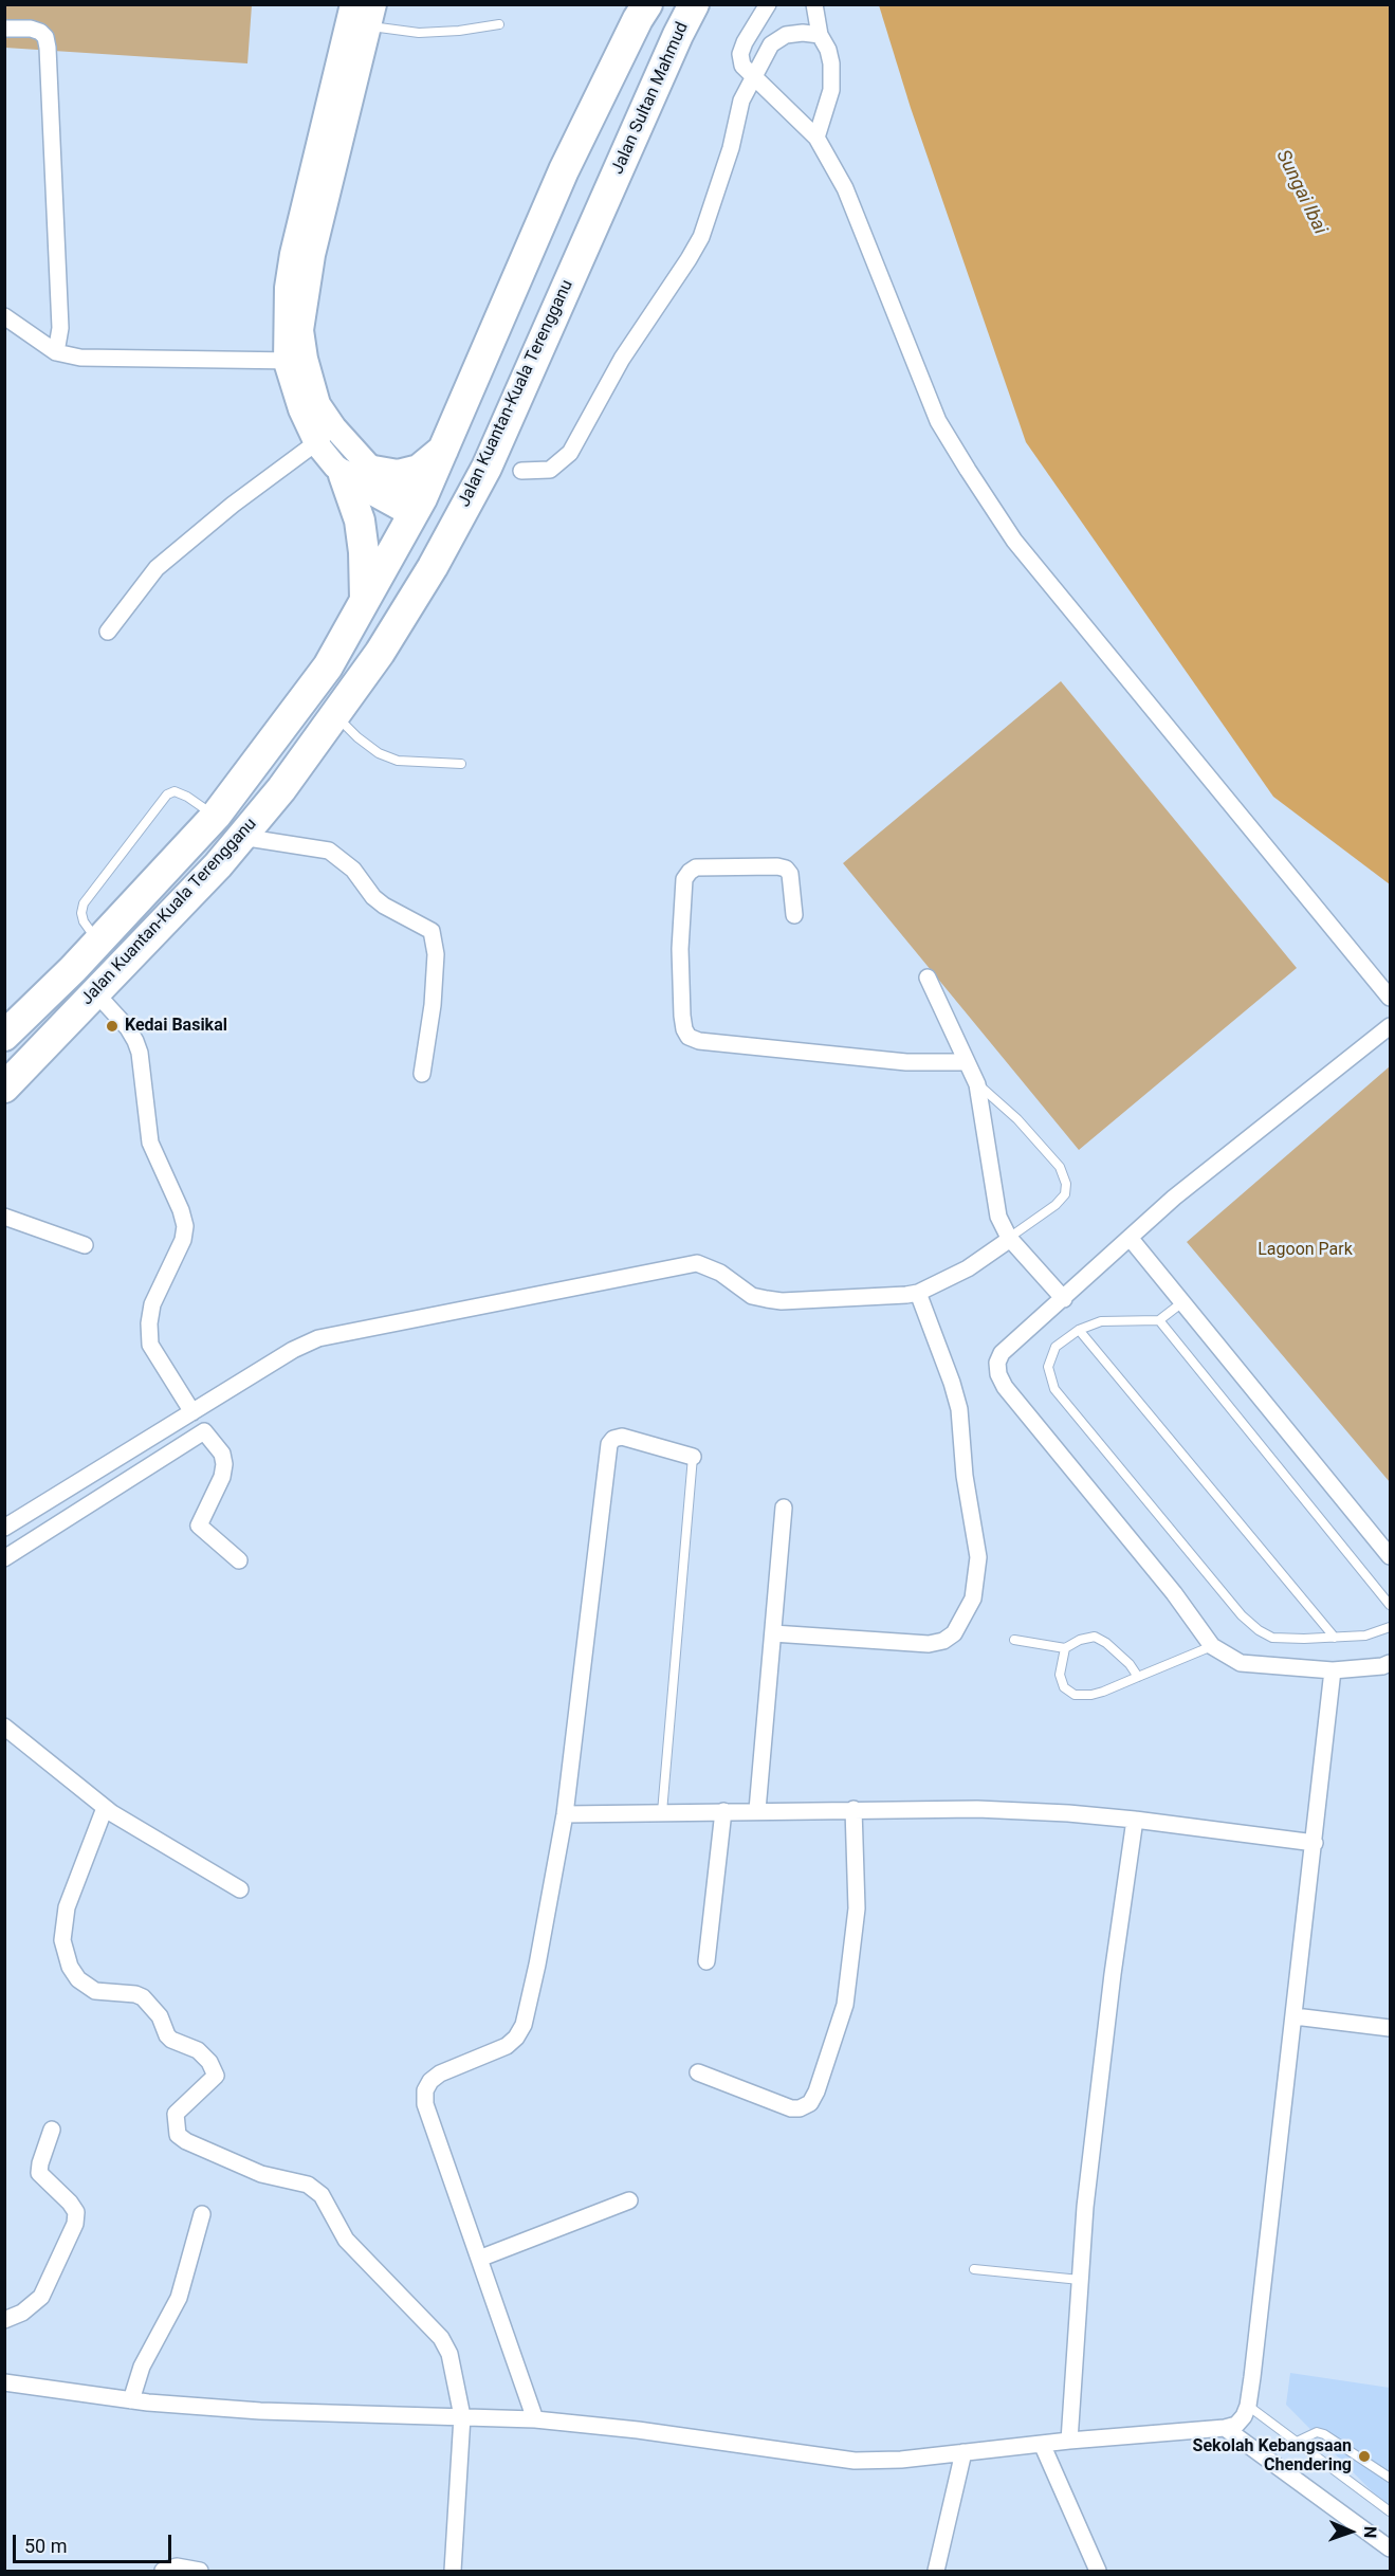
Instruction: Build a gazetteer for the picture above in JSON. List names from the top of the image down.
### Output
{
  "streets": {
    "highway": ["Jalan Sultan Mahmud", "Jalan Kuantan-Kuala Terengganu"]
  },
  "crossings": [
    ["Jalan Sultan Mahmud", "Jalan Kuantan-Kuala Terengganu"]
  ],
  "water": ["Sungai Ibai"],
  "parks": ["Lagoon Park"],
  "places": ["Kedai Basikal", "Sekolah Kebangsaan Chendering"],
  "scale_bar": "50 m",
  "north": "right"
}
